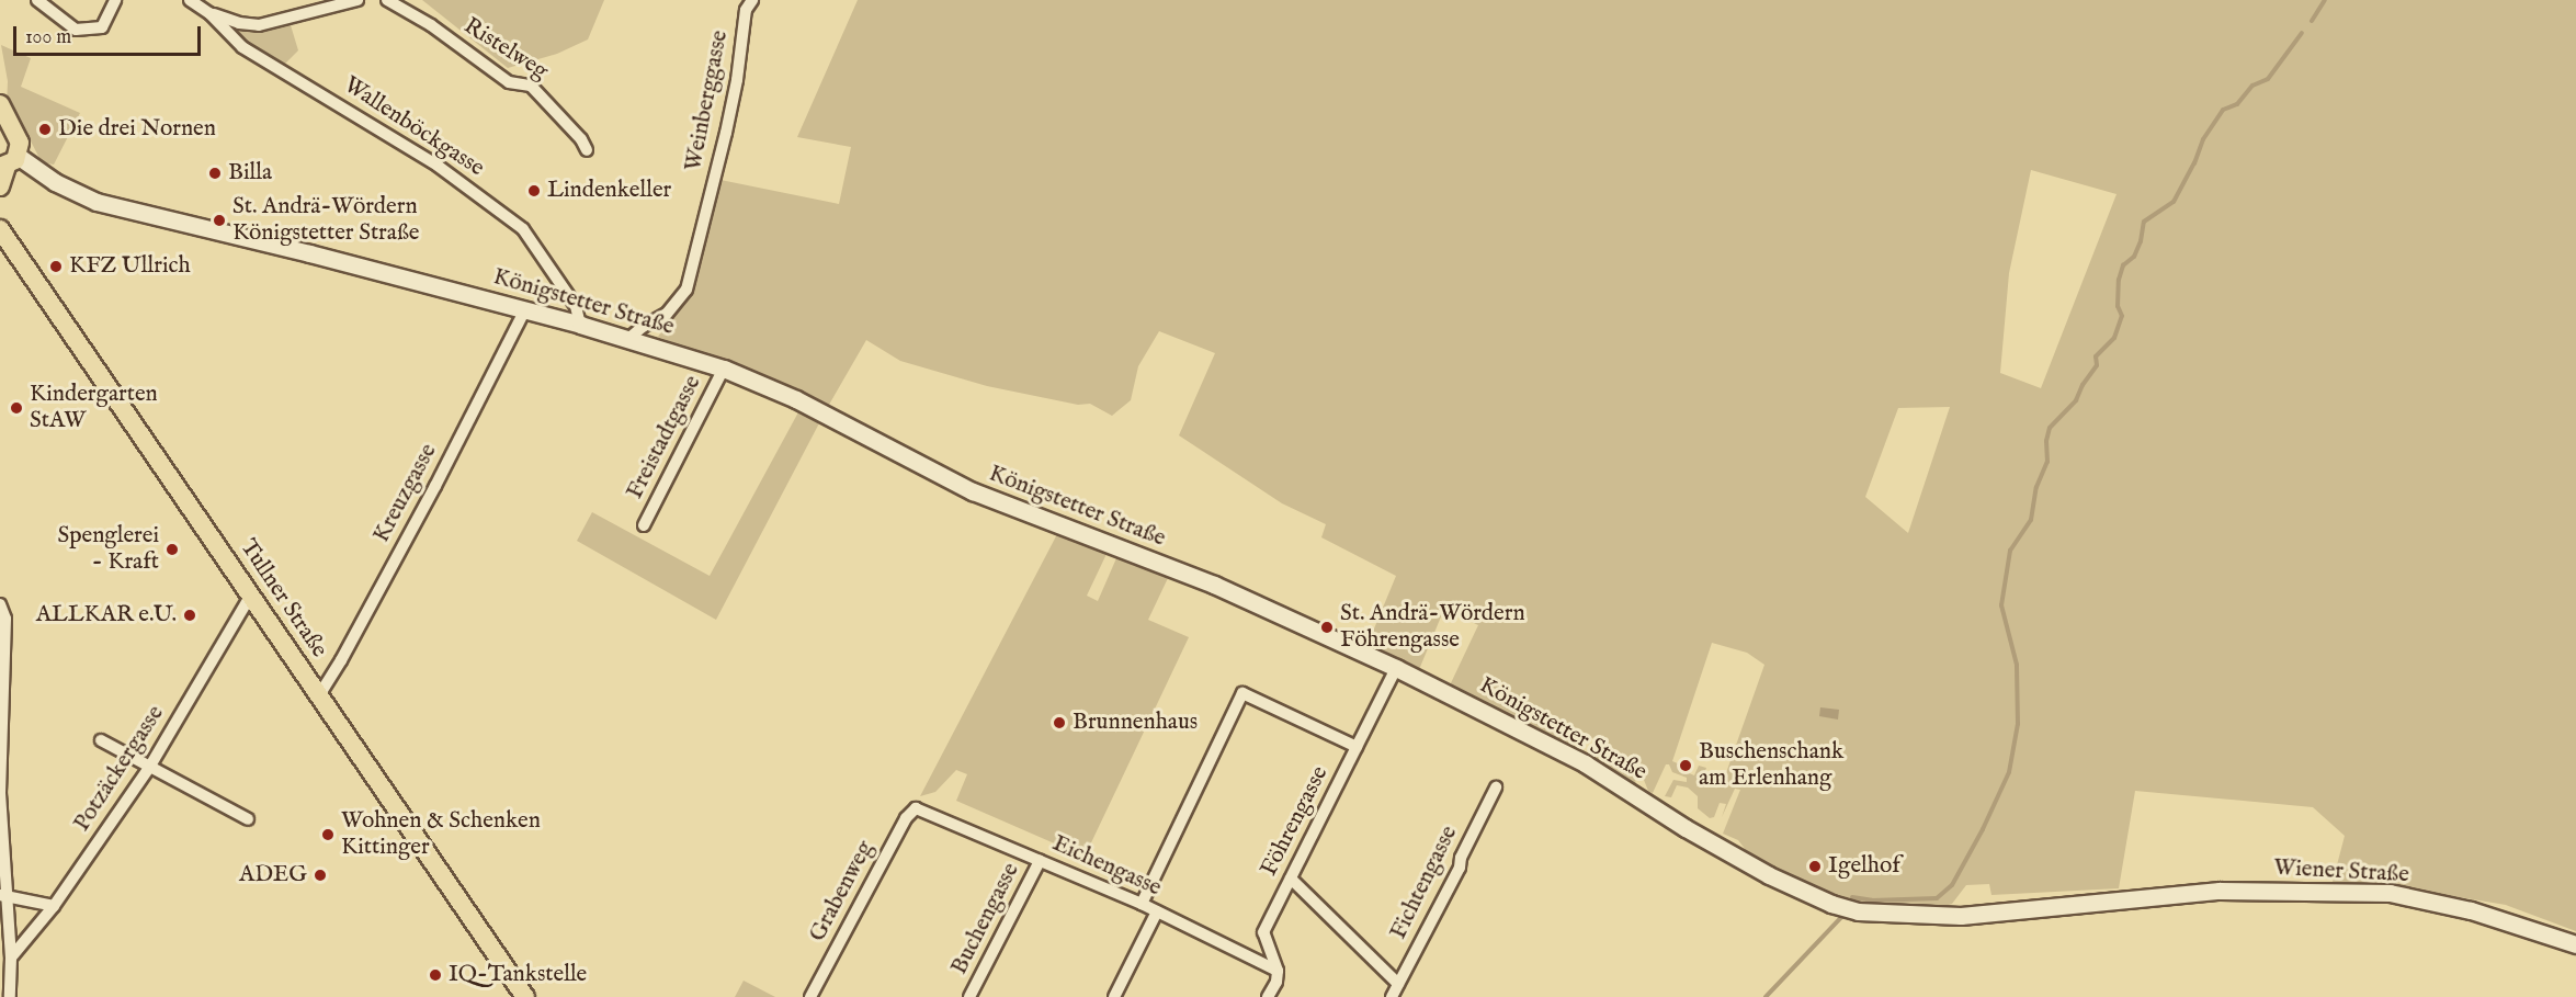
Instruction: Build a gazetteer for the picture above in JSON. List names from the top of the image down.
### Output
{
  "streets": {
    "main road": ["Königstetter Straße", "Tullner Straße", "Wiener Straße"],
    "street": [
      "Ristelweg",
      "Weinberggasse",
      "Wallenböckgasse",
      "Freistadtgasse",
      "Kreuzgasse",
      "Potzäckergasse",
      "Föhrengasse",
      "Eichengasse",
      "Fichtengasse",
      "Grabenweg",
      "Buchengasse"
    ]
  },
  "crossings": [
    ["Weinberggasse", "Königstetter Straße"],
    ["Wallenböckgasse", "Königstetter Straße"],
    ["Königstetter Straße", "Freistadtgasse"],
    ["Königstetter Straße", "Kreuzgasse"],
    ["Königstetter Straße", "Föhrengasse"],
    ["Königstetter Straße", "Wiener Straße"],
    ["Kreuzgasse", "Tullner Straße"],
    ["Tullner Straße", "Potzäckergasse"],
    ["Föhrengasse", "Eichengasse"],
    ["Eichengasse", "Grabenweg"],
    ["Eichengasse", "Buchengasse"]
  ],
  "places": [
    "Die drei Nornen",
    "Billa",
    "Lindenkeller",
    "St. Andrä-Wördern Königstetter Straße",
    "KFZ Ullrich",
    "Kindergarten StAW",
    "Spenglerei - Kraft",
    "ALLKAR e.U.",
    "St. Andrä-Wördern Föhrengasse",
    "Brunnenhaus",
    "Buschenschank am Erlenhang",
    "Wohnen & Schenken Kittinger",
    "Igelhof",
    "ADEG",
    "IQ-Tankstelle"
  ],
  "scale_bar": "100 m"
}
